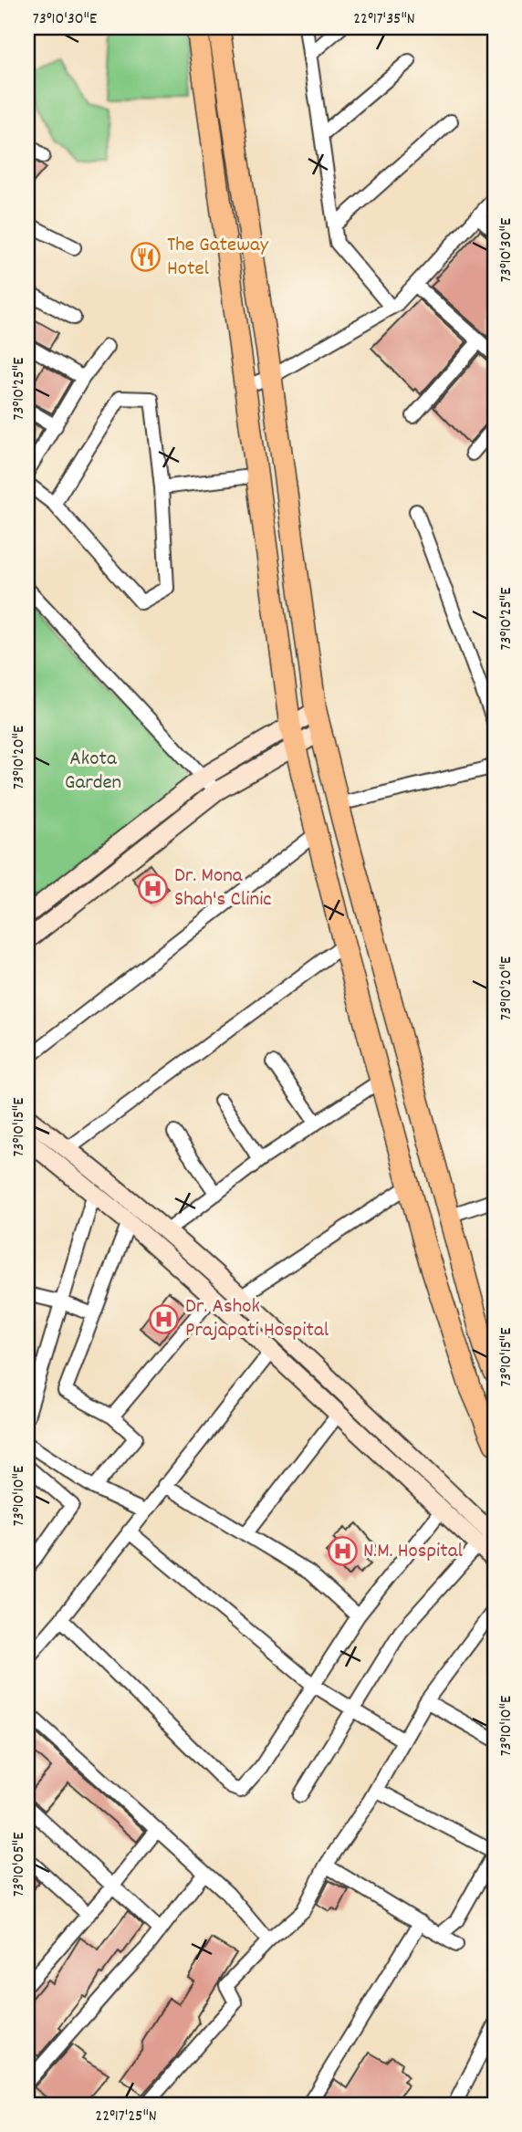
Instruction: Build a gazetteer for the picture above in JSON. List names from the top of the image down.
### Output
{
  "parks": ["Akota Garden"],
  "places": {
    "restaurant": ["The Gateway Hotel"],
    "hospital": ["Dr. Mona Shah's Clinic", "Dr. Ashok Prajapati Hospital", "N.M. Hospital"]
  },
  "coordinates": [
    "73°10'30\"E",
    "22°17'35\"N",
    "73°10'25\"E",
    "73°10'20\"E",
    "73°10'15\"E",
    "73°10'10\"E",
    "73°10'05\"E",
    "22°17'25\"N"
  ]
}
